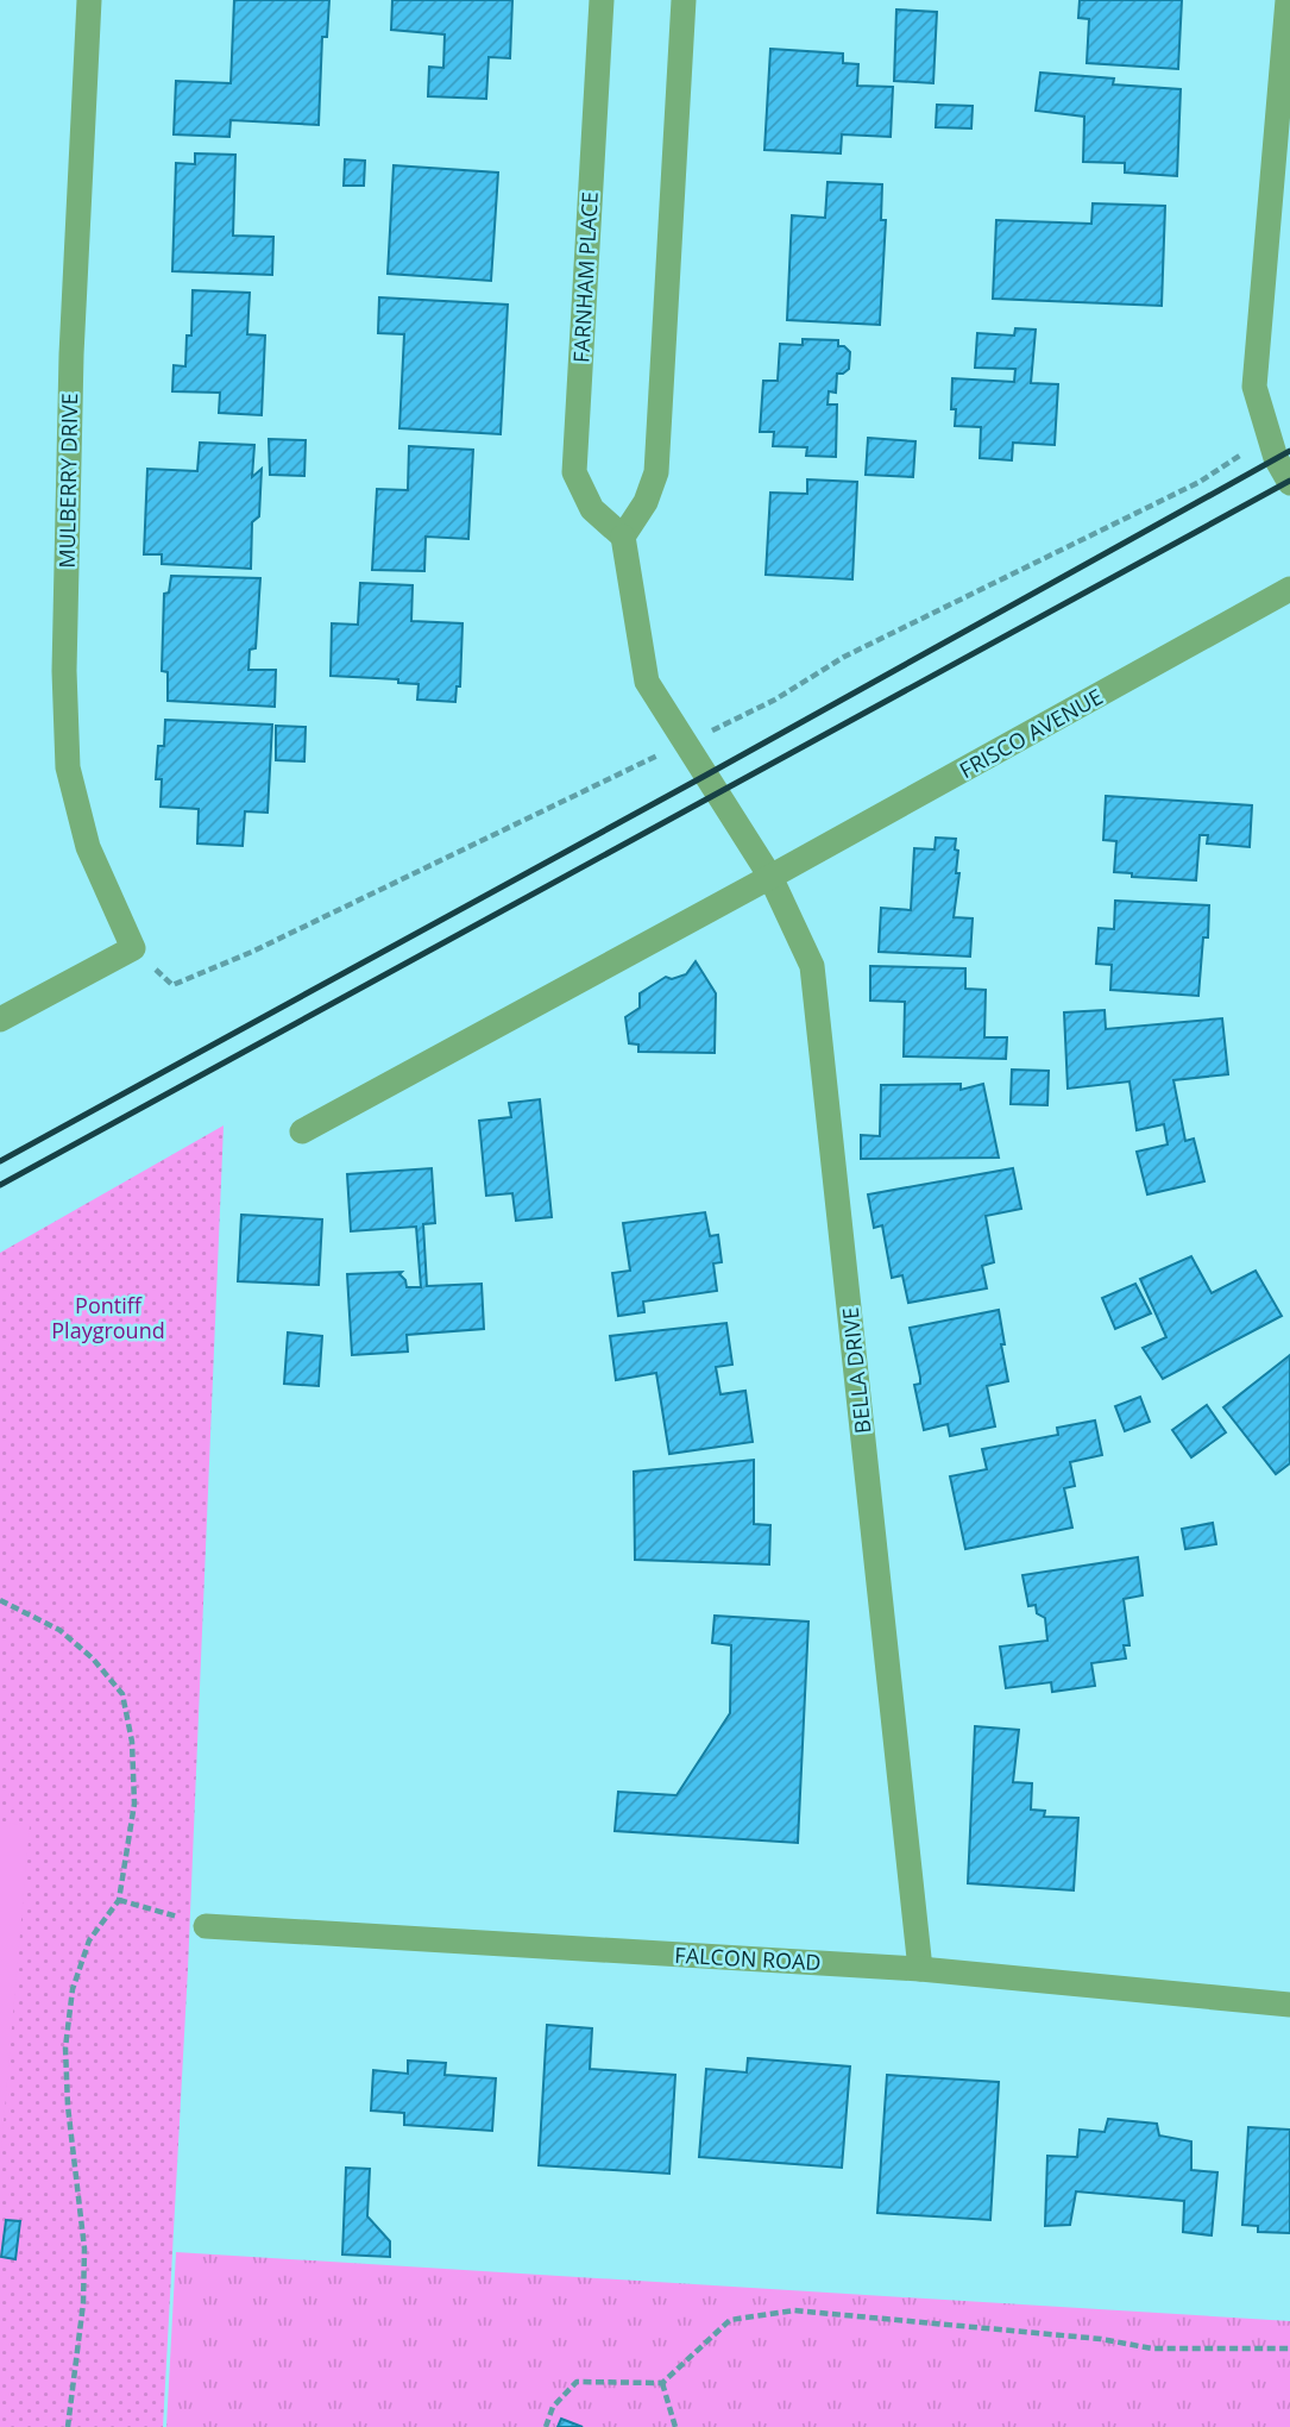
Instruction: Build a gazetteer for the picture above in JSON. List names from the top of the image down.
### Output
{
  "streets": {
    "street": [
      "FARNHAM PLACE",
      "MULBERRY DRIVE",
      "FRISCO AVENUE",
      "BELLA DRIVE",
      "FALCON ROAD"
    ]
  },
  "crossings": [
    ["FRISCO AVENUE", "BELLA DRIVE"],
    ["BELLA DRIVE", "FALCON ROAD"]
  ],
  "parks": ["Pontiff Playground"]
}
